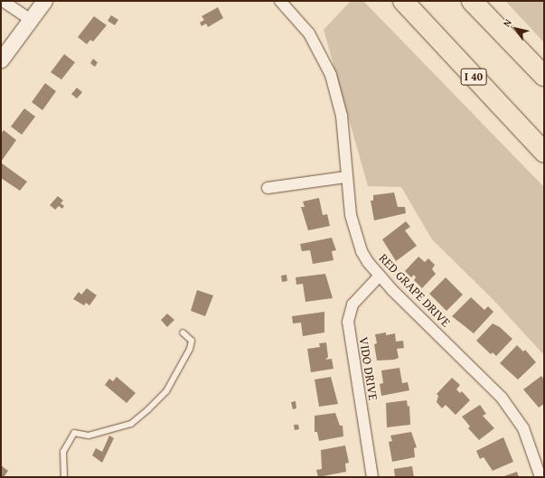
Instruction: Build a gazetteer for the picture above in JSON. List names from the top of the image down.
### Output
{
  "streets": {
    "highway": ["I 40"],
    "street": ["RED GRAPE DRIVE", "VIDO DRIVE"]
  },
  "crossings": [
    ["RED GRAPE DRIVE", "VIDO DRIVE"]
  ],
  "north": "top left"
}
